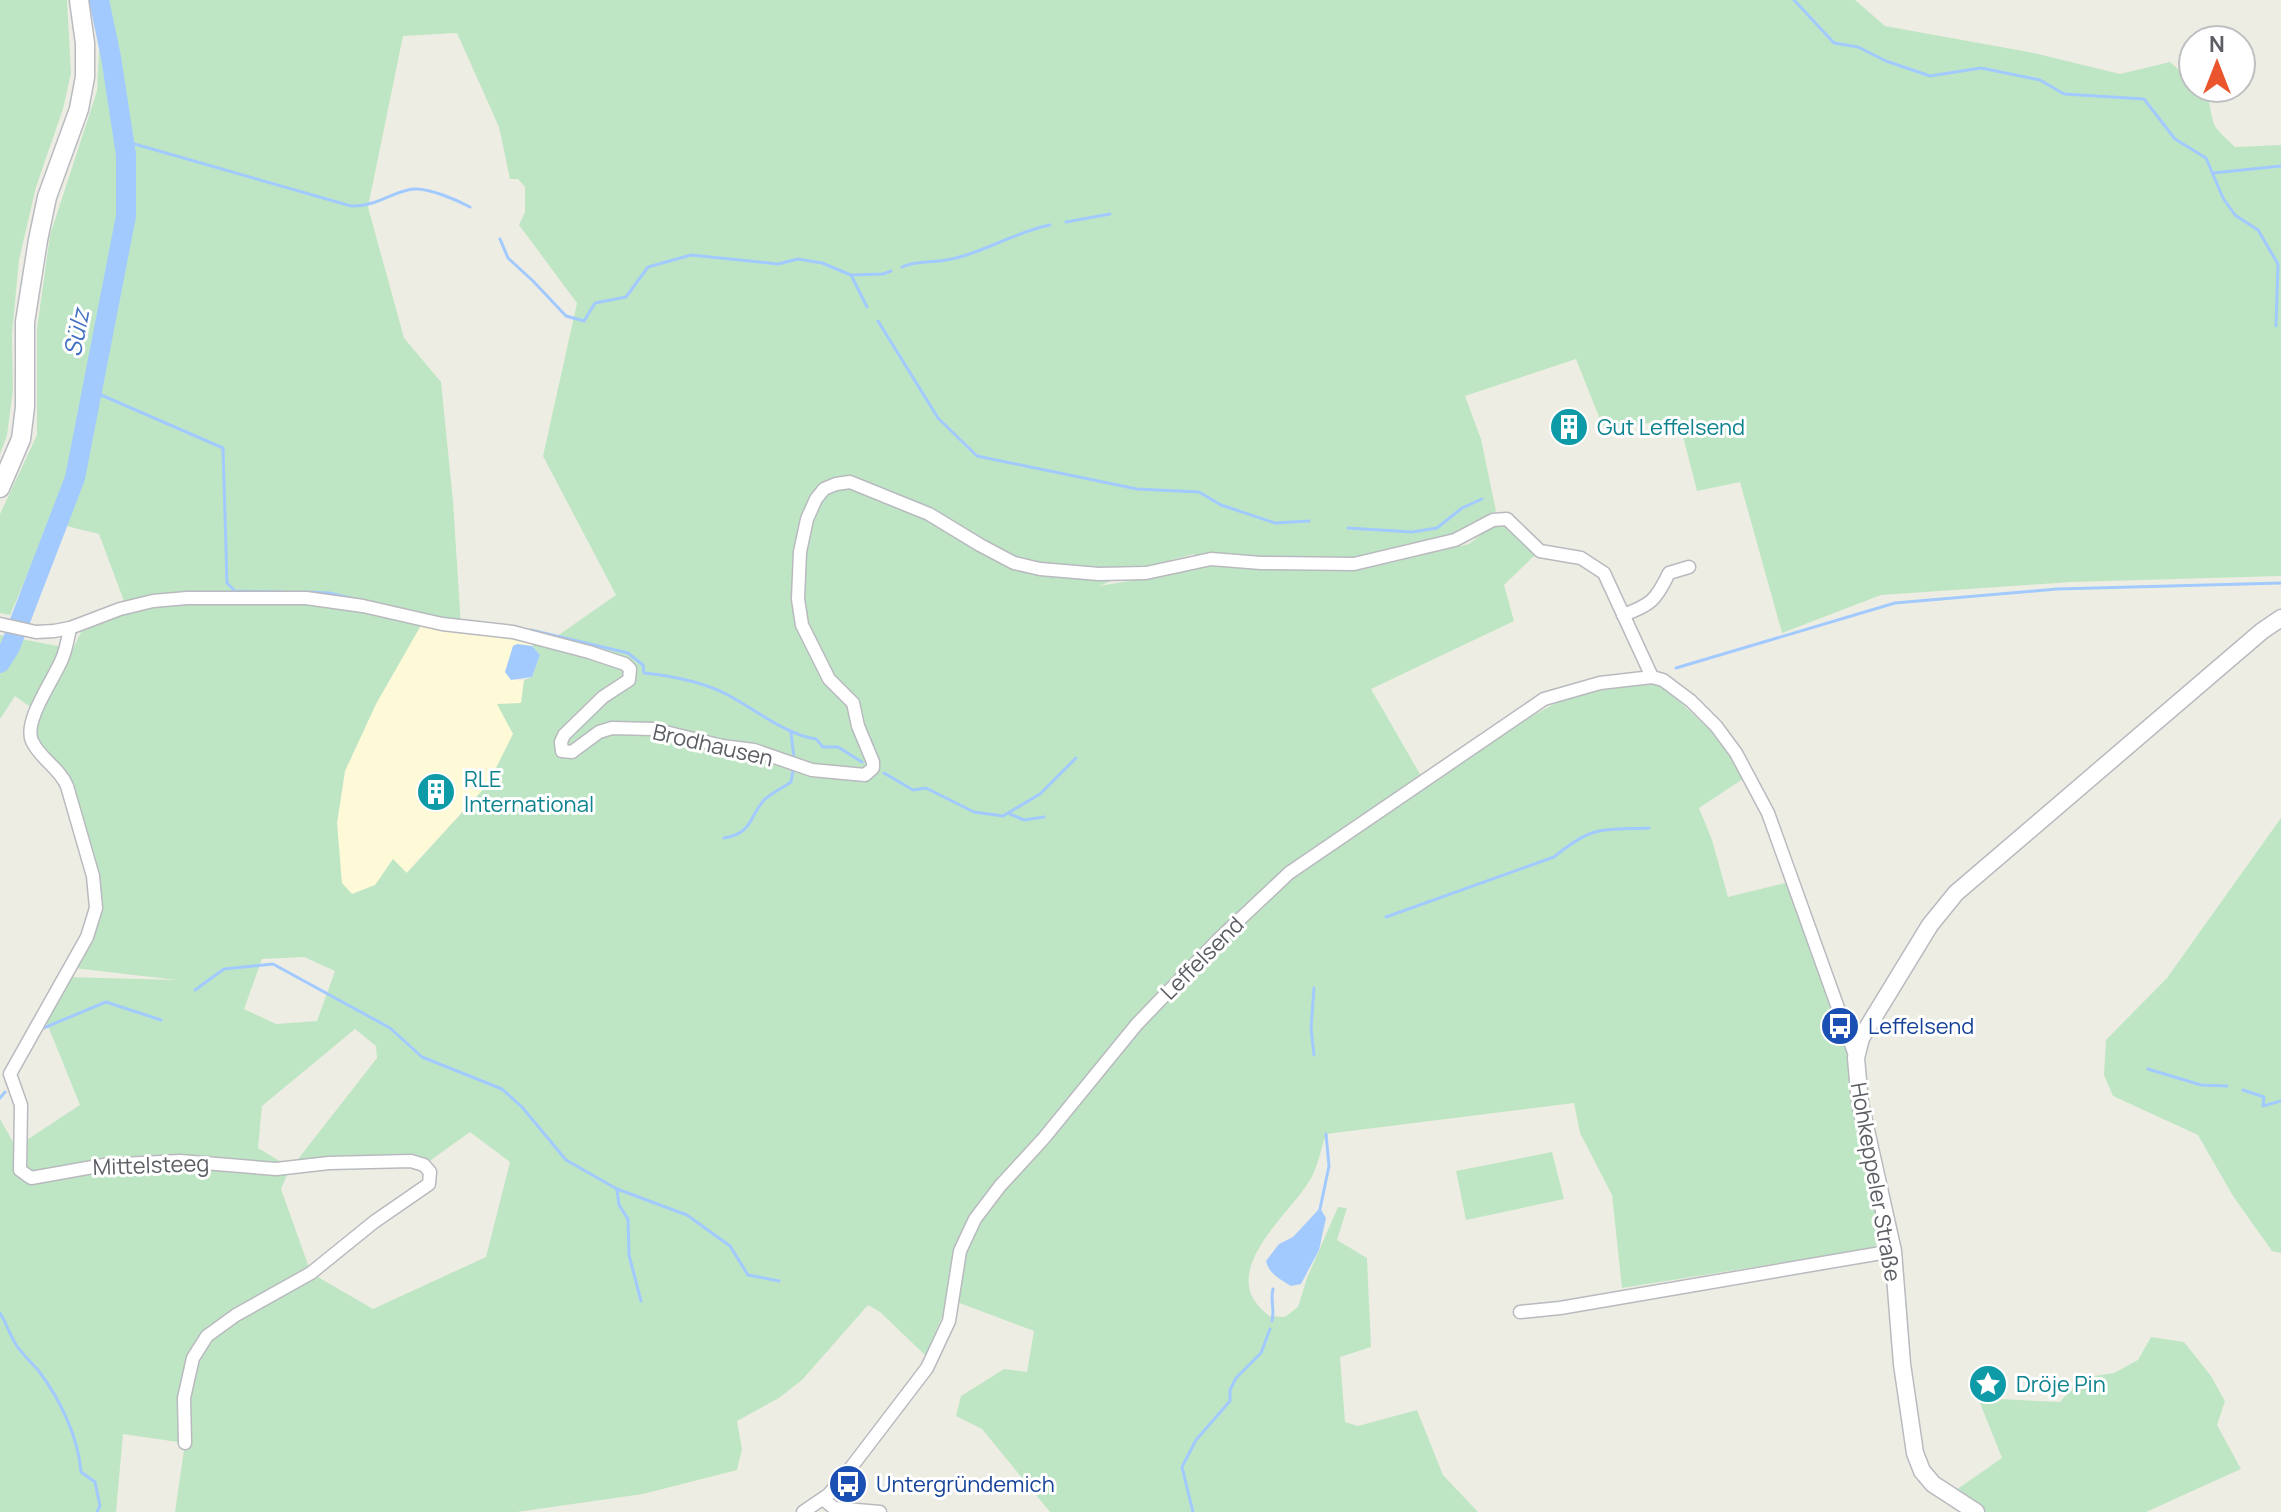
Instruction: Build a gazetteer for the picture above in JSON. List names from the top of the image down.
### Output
{
  "streets": {
    "street": [
      "Brodhausen",
      "Leffelsend",
      "Mittelsteeg",
      "Hohkeppeler Straße"
    ]
  },
  "crossings": [
    ["Brodhausen", "Mittelsteeg"]
  ],
  "water": ["Sülz"],
  "places": {
    "building": ["Gut Leffelsend", "RLE International"],
    "bus stop": ["Leffelsend", "Untergründemich"],
    "place": ["Dröje Pin"]
  },
  "north": "top"
}
